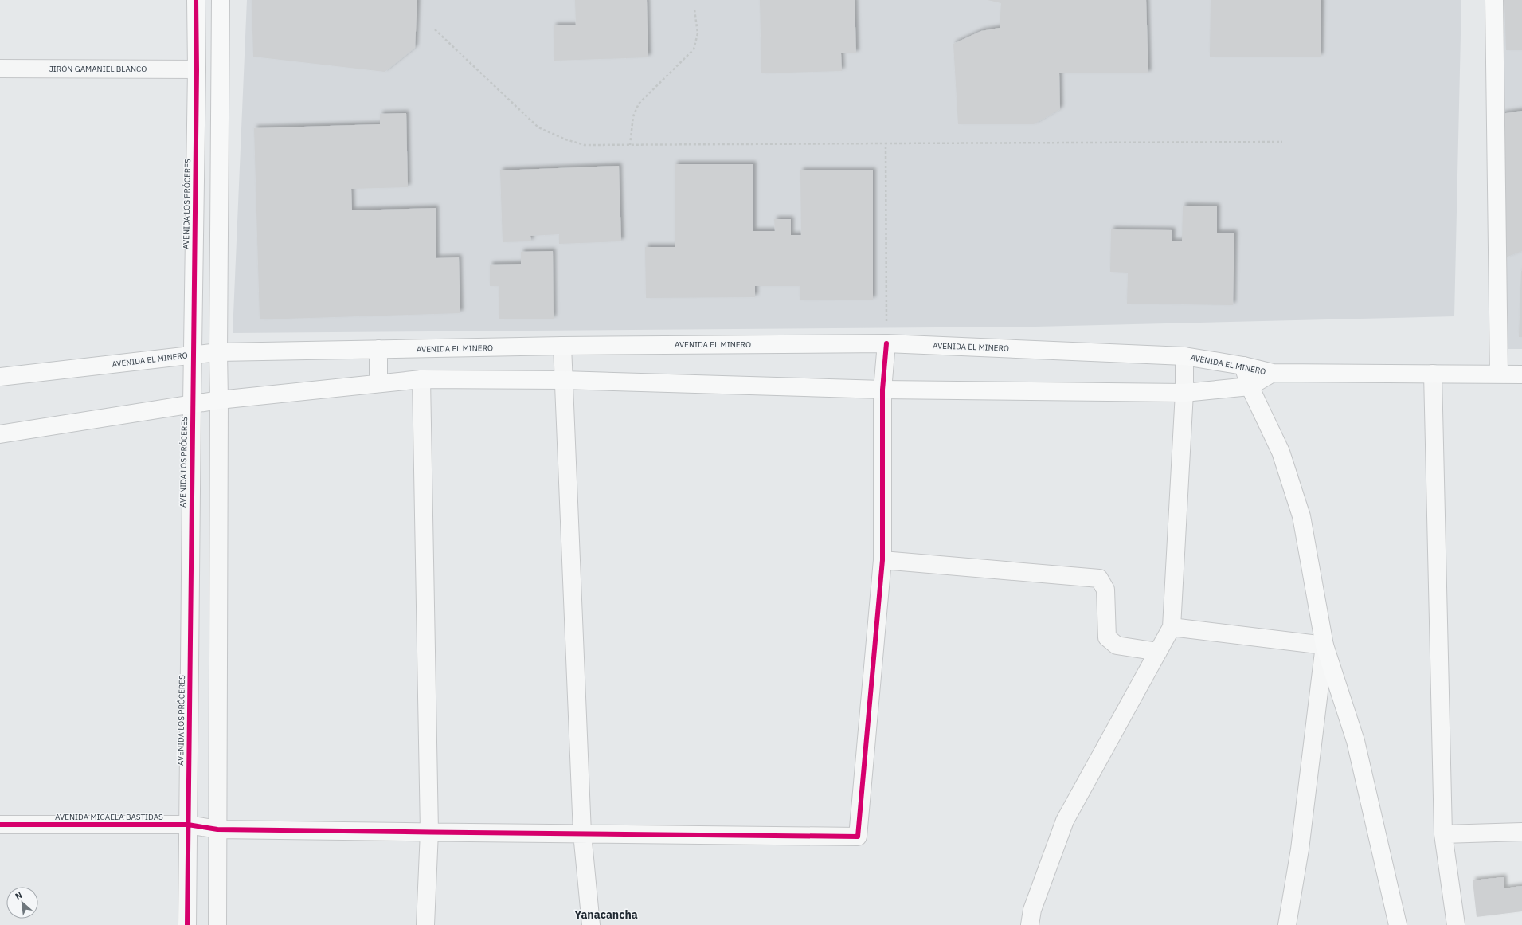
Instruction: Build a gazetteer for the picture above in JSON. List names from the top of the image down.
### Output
{
  "streets": {
    "main road": ["AVENIDA LOS PRÓCERES", "AVENIDA EL MINERO"],
    "street": ["JIRÓN GAMANIEL BLANCO", "AVENIDA MICAELA BASTIDAS"]
  },
  "crossings": [
    ["JIRÓN GAMANIEL BLANCO", "AVENIDA LOS PRÓCERES"],
    ["AVENIDA LOS PRÓCERES", "AVENIDA EL MINERO"],
    ["AVENIDA LOS PRÓCERES", "AVENIDA MICAELA BASTIDAS"]
  ],
  "districts": ["Yanacancha"],
  "north": "top left"
}
